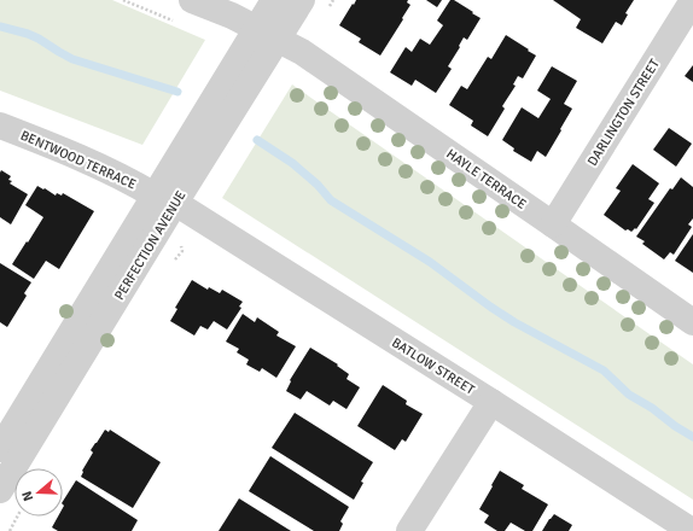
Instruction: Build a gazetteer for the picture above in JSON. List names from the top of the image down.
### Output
{
  "streets": {
    "street": [
      "DARLINGTON STREET",
      "BENTWOOD TERRACE",
      "HAYLE TERRACE",
      "PERFECTION AVENUE",
      "BATLOW STREET"
    ]
  },
  "crossings": [
    ["DARLINGTON STREET", "HAYLE TERRACE"],
    ["BENTWOOD TERRACE", "PERFECTION AVENUE"],
    ["BENTWOOD TERRACE", "BATLOW STREET"],
    ["HAYLE TERRACE", "PERFECTION AVENUE"],
    ["PERFECTION AVENUE", "BATLOW STREET"]
  ],
  "north": "left"
}
